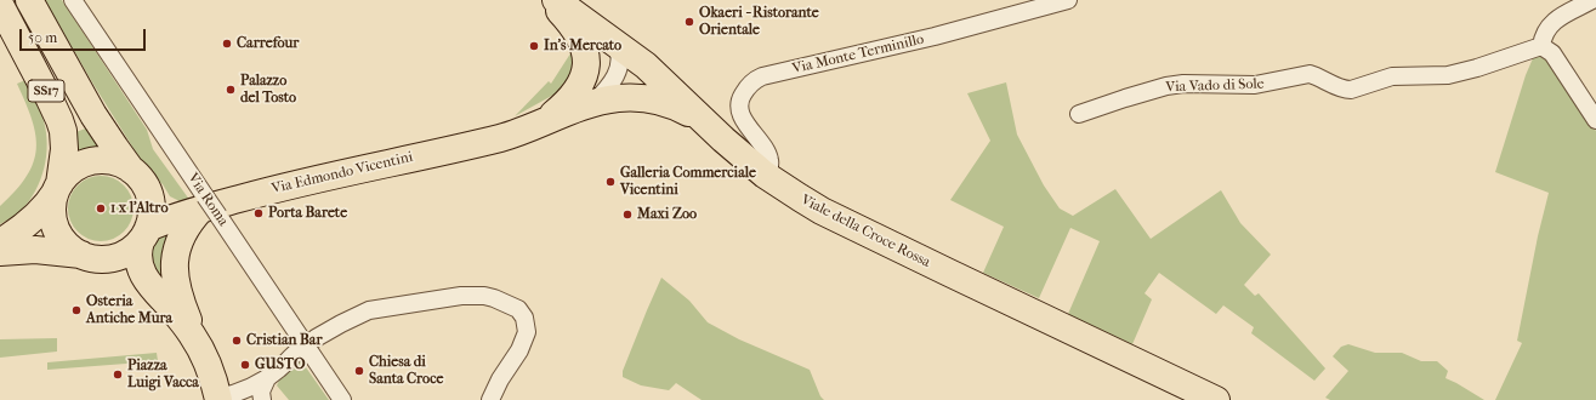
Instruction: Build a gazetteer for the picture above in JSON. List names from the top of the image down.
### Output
{
  "streets": {
    "main road": ["SS17", "Via Edmondo Vicentini", "Viale della Croce Rossa"],
    "street": ["Via Monte Terminillo", "Via Vado di Sole", "Via Roma"]
  },
  "crossings": [
    ["Via Monte Terminillo", "Viale della Croce Rossa"],
    ["SS17", "Via Edmondo Vicentini"],
    ["Via Edmondo Vicentini", "Via Roma"],
    ["Via Edmondo Vicentini", "Viale della Croce Rossa"]
  ],
  "places": [
    "Okaeri - Ristorante Orientale",
    "Carrefour",
    "In's Mercato",
    "Palazzo del Tosto",
    "Galleria Commerciale Vicentini",
    "1 x l'Altro",
    "Porta Barete",
    "Maxi Zoo",
    "Osteria Antiche Mura",
    "Cristian Bar",
    "GUSTO",
    "Chiesa di Santa Croce",
    "Piazza Luigi Vacca"
  ],
  "scale_bar": "50 m"
}
